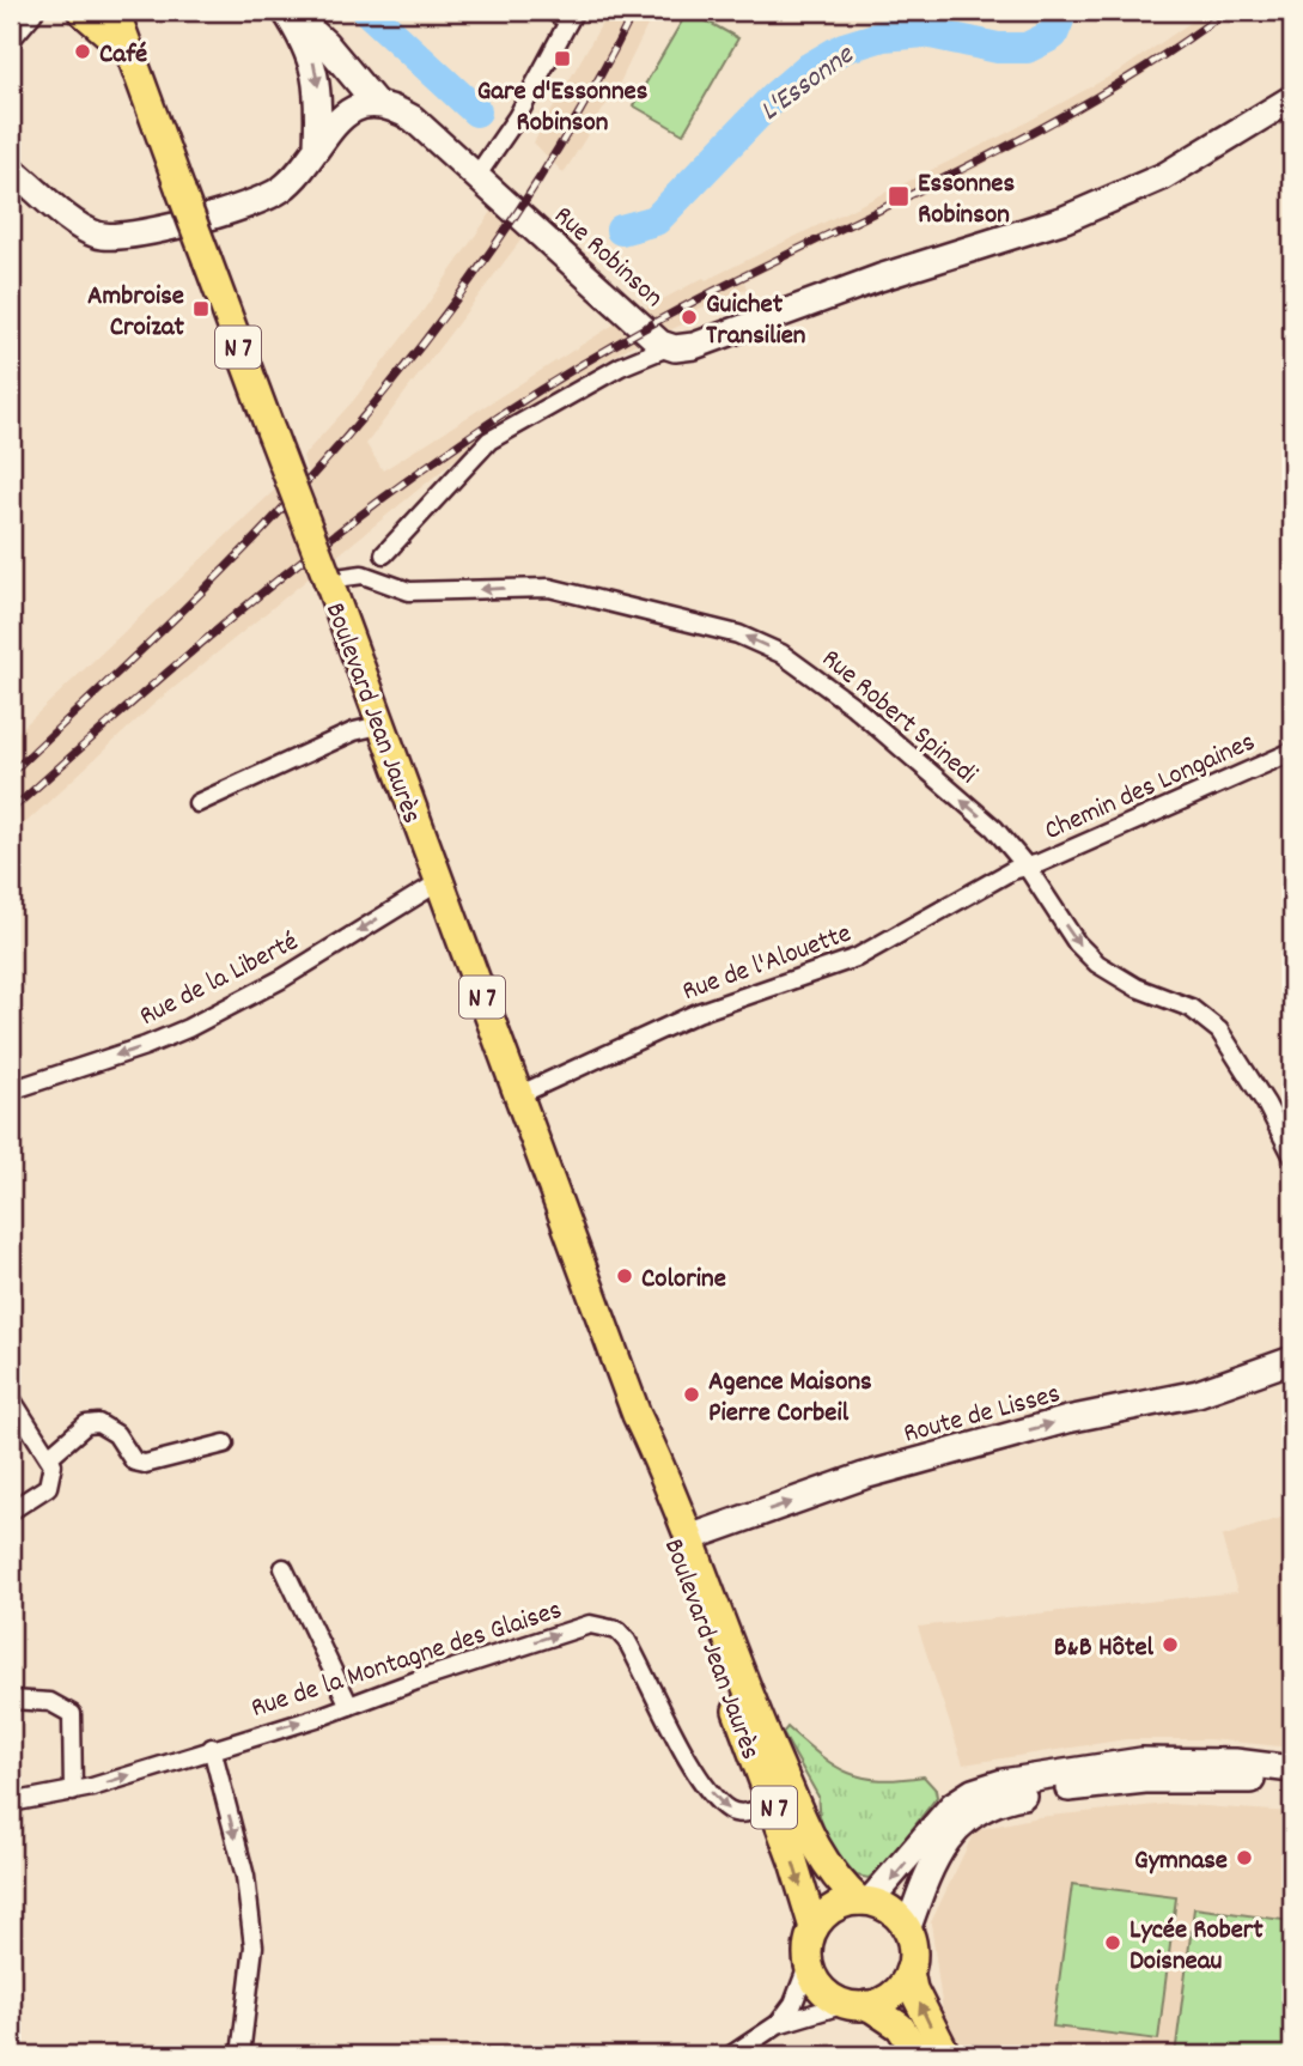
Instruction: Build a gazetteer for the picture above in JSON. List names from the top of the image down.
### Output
{
  "streets": {
    "main road": ["N 7", "Boulevard Jean Jaurès"],
    "street": [
      "Rue Robinson",
      "Rue Robert Spinedi",
      "Chemin des Longaines",
      "Rue de l'Alouette",
      "Rue de la Liberté",
      "Route de Lisses",
      "Rue de la Montagne des Glaises"
    ]
  },
  "crossings": [
    ["Boulevard Jean Jaurès", "Rue Robert Spinedi"],
    ["Boulevard Jean Jaurès", "Rue de l'Alouette"],
    ["Boulevard Jean Jaurès", "Rue de la Liberté"],
    ["Boulevard Jean Jaurès", "Route de Lisses"],
    ["Boulevard Jean Jaurès", "Rue de la Montagne des Glaises"],
    ["Rue Robert Spinedi", "Chemin des Longaines"],
    ["Rue Robert Spinedi", "Rue de l'Alouette"],
    ["Chemin des Longaines", "Rue de l'Alouette"]
  ],
  "one_way": ["Rue de la Liberté", "Route de Lisses", "Rue de la Montagne des Glaises"],
  "water": ["L'Essonne"],
  "places": {
    "other": [
      "Café",
      "Guichet Transilien",
      "Colorine",
      "Agence Maisons Pierre Corbeil",
      "B&B Hôtel",
      "Gymnase",
      "Lycée Robert Doisneau"
    ],
    "transit": ["Gare d'Essonnes Robinson", "Essonnes Robinson", "Ambroise Croizat"]
  }
}
